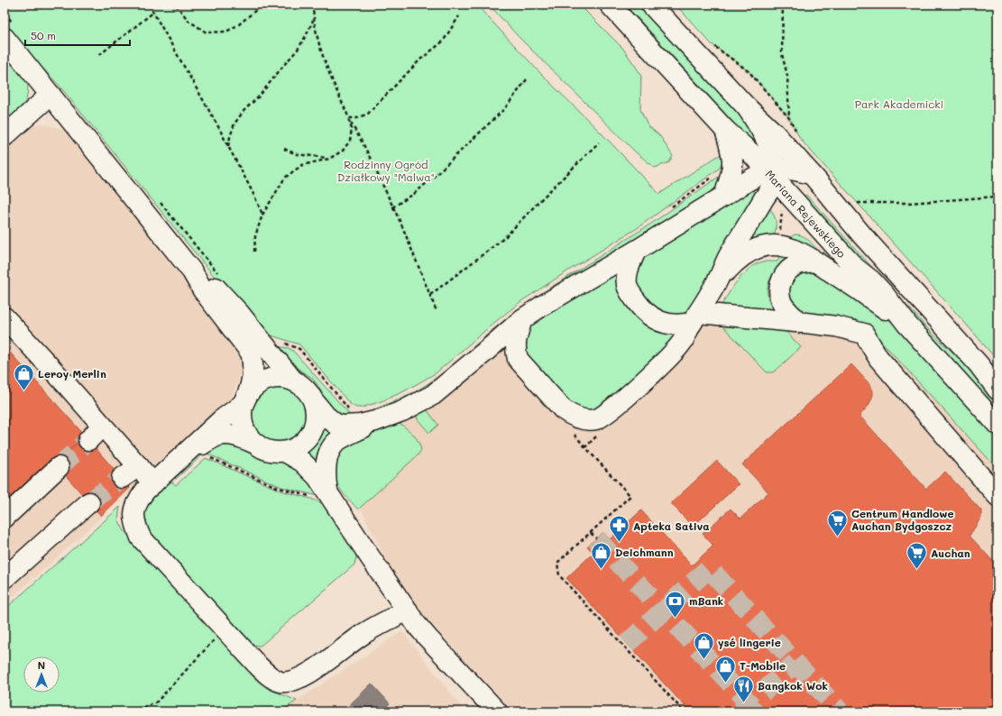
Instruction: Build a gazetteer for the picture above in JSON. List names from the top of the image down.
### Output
{
  "streets": {
    "street": ["Mariana Rejewskiego"]
  },
  "parks": ["Park Akademicki", "Rodzinny Ogród Działkowy \"Malwa\""],
  "places": {
    "shop": [
      "Leroy Merlin",
      "Deichmann",
      "ysé lingerie",
      "T-Mobile"
    ],
    "supermarket": ["Centrum Handlowe Auchan Bydgoszcz", "Auchan"],
    "pharmacy": ["Apteka Sativa"],
    "bank": ["mBank"],
    "restaurant": ["Bangkok Wok"]
  },
  "scale_bar": "50 m",
  "north": "top"
}
